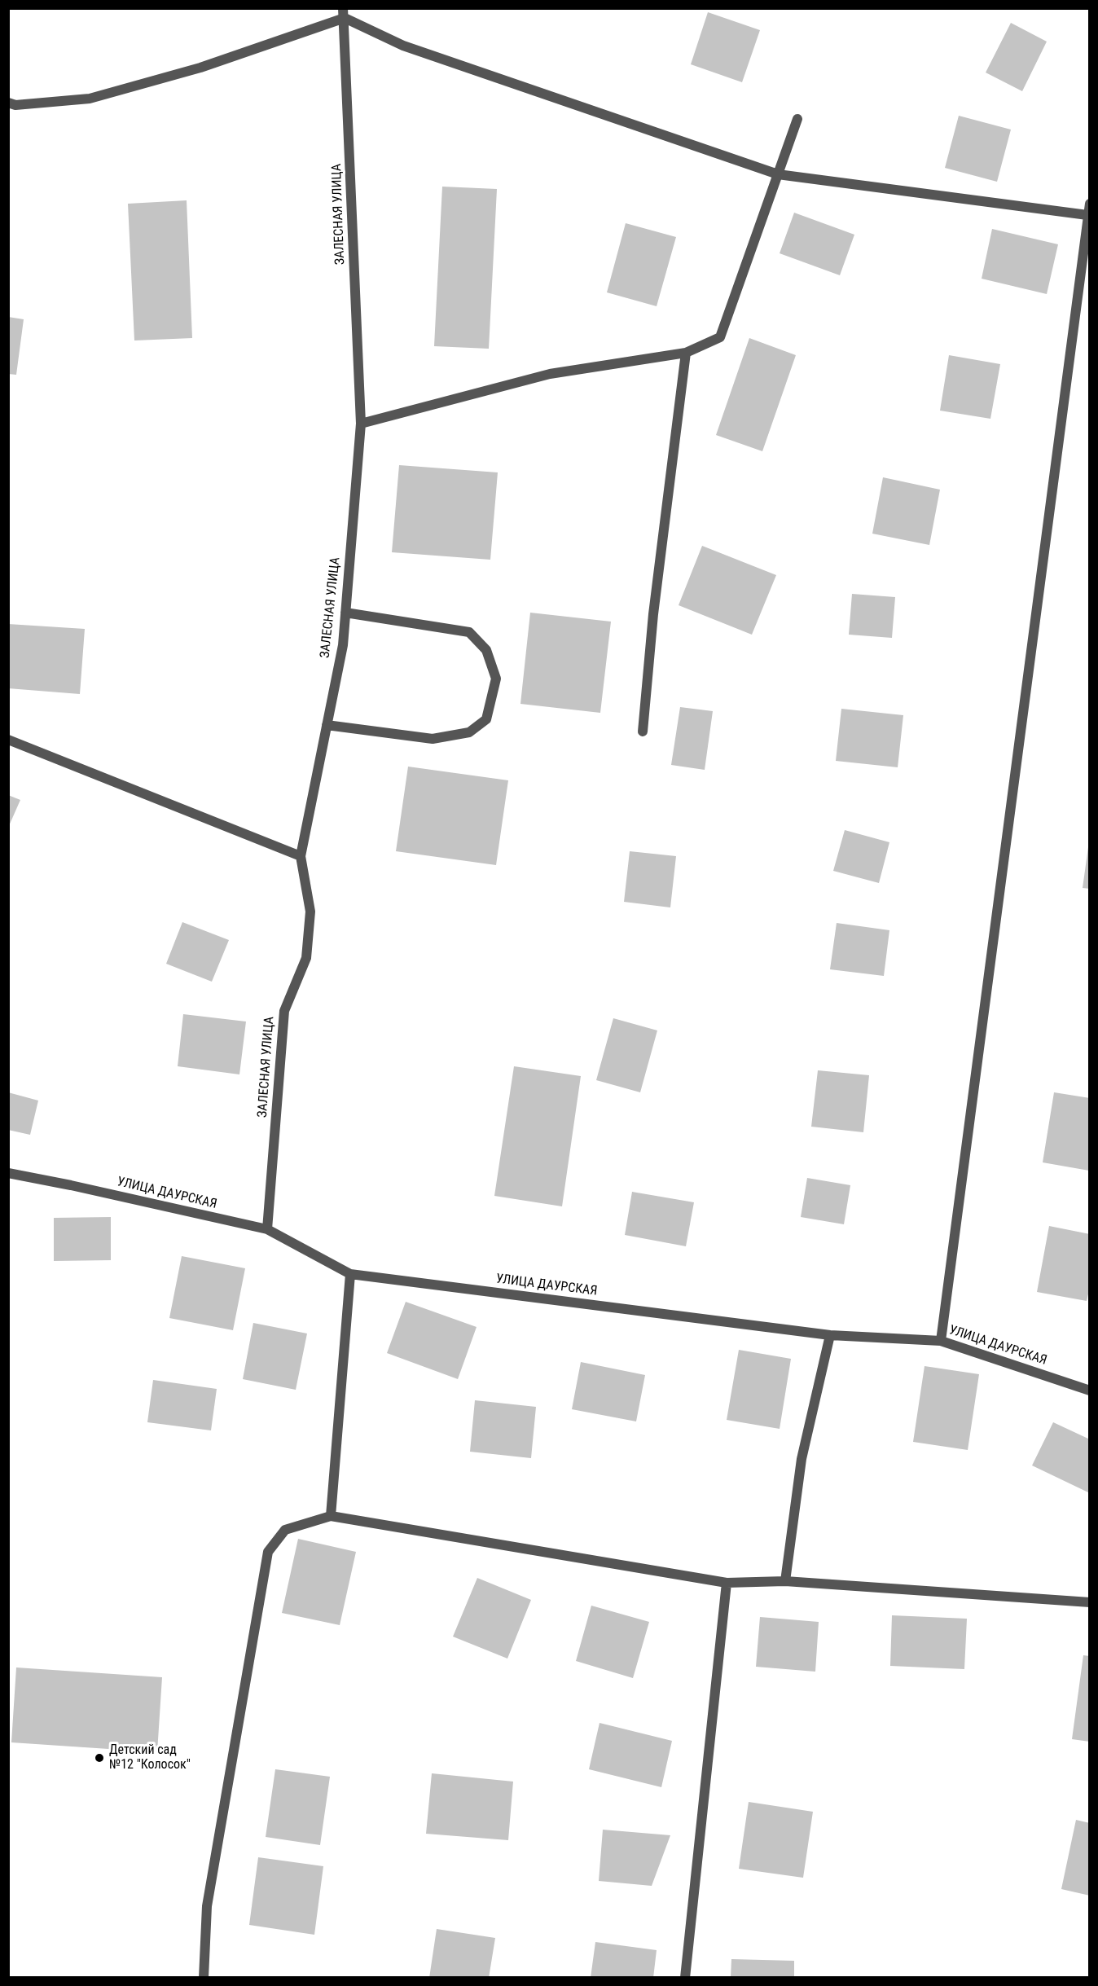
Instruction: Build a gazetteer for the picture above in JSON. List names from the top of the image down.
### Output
{
  "streets": {
    "street": ["ЗАЛЕСНАЯ УЛИЦА", "УЛИЦА ДАУРСКАЯ"]
  },
  "crossings": [
    ["ЗАЛЕСНАЯ УЛИЦА", "УЛИЦА ДАУРСКАЯ"]
  ],
  "places": ["Детский сад №12 \"Колосок\""]
}
